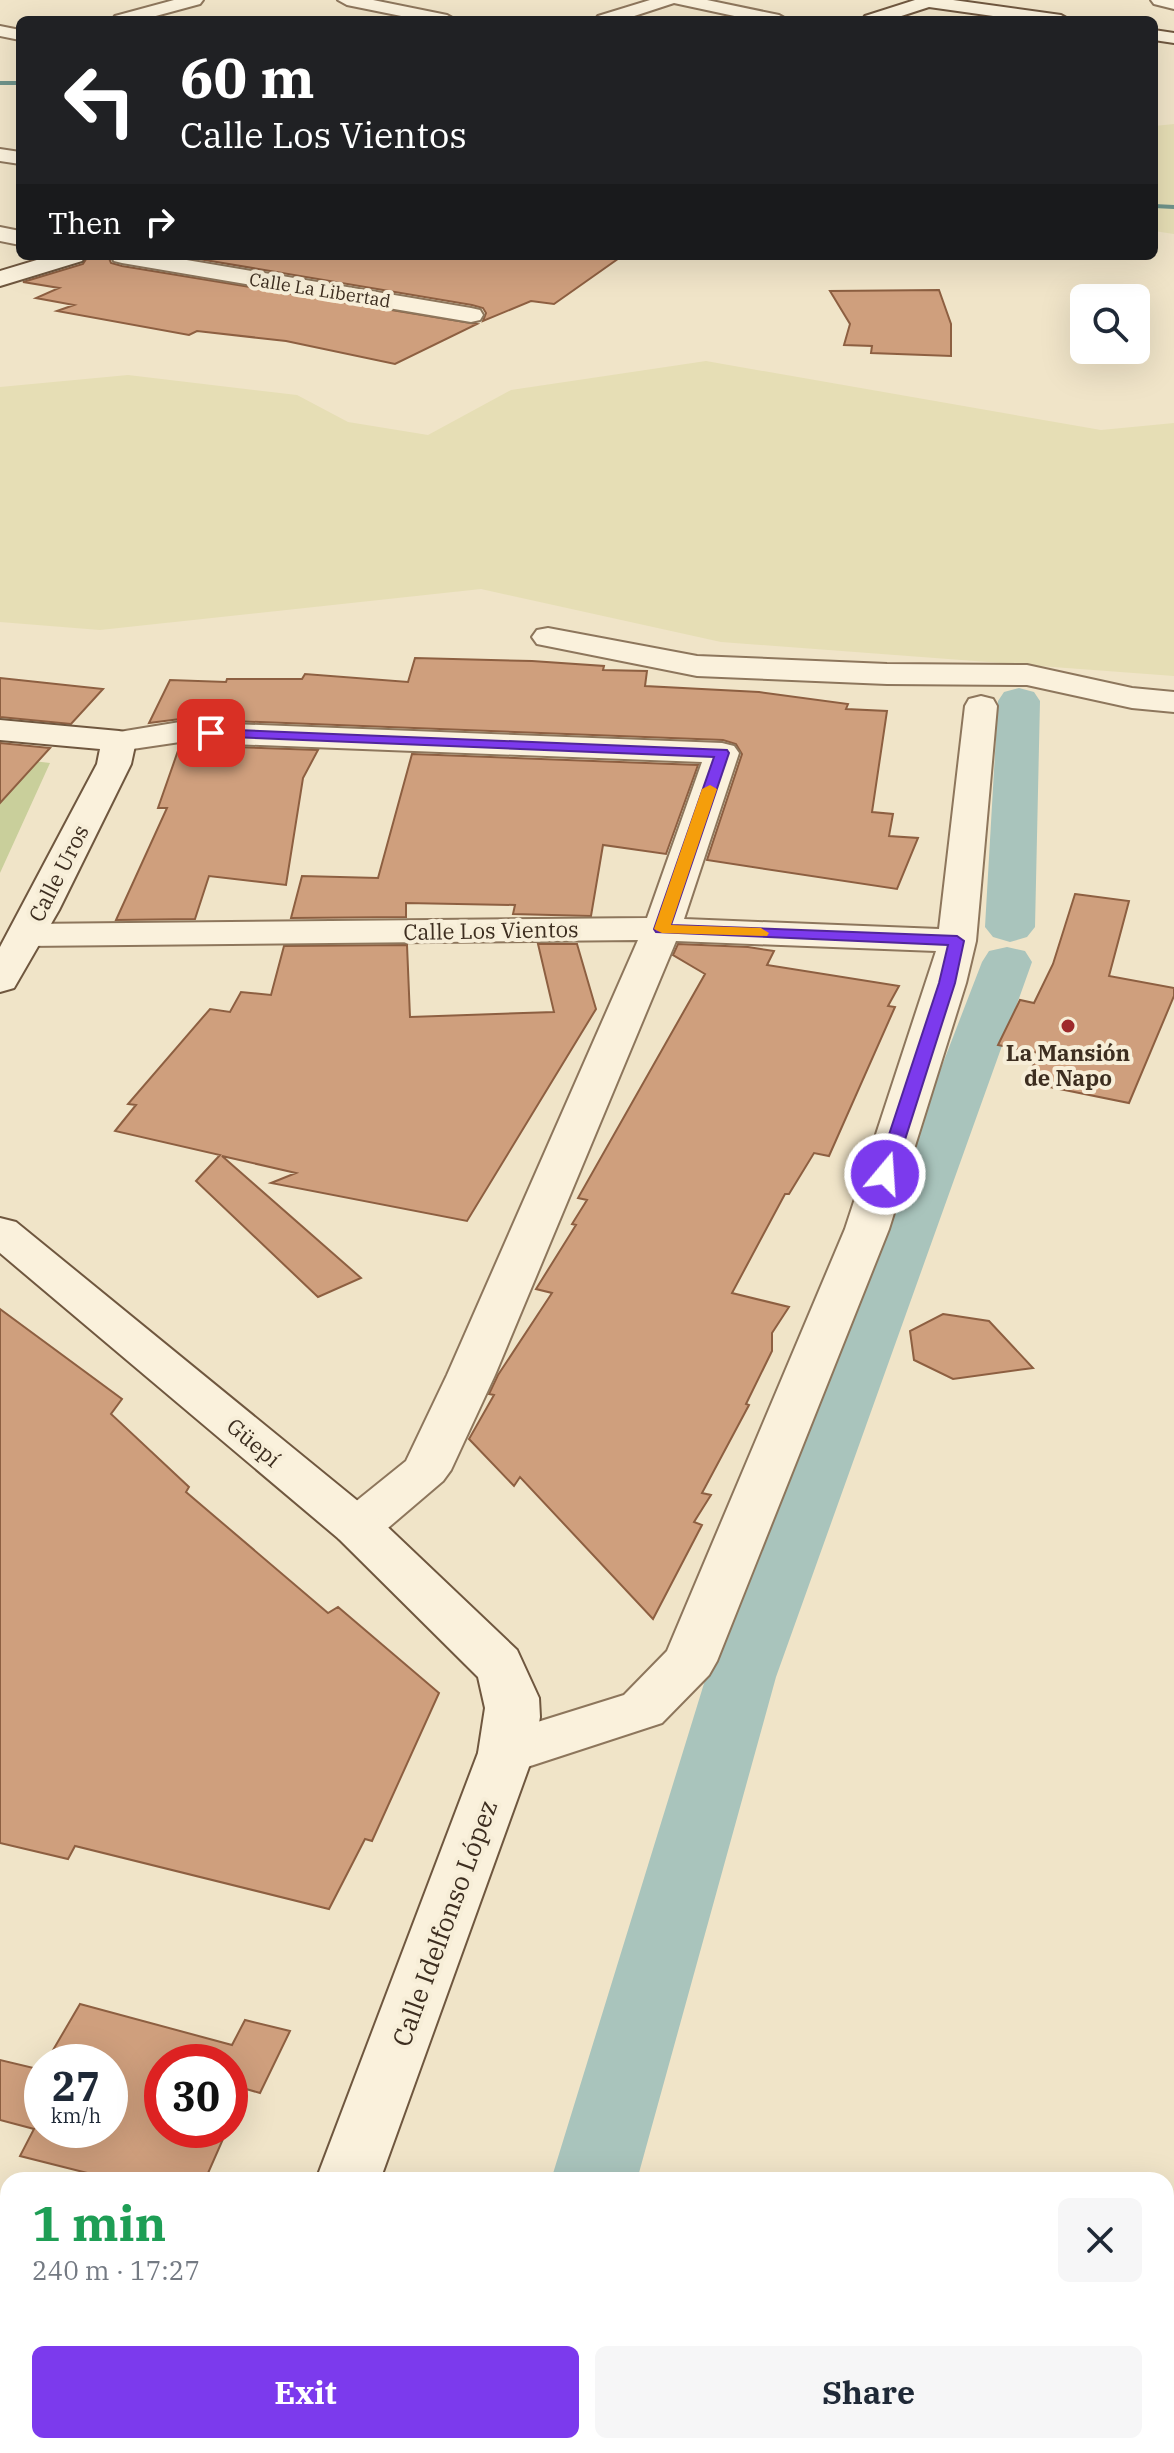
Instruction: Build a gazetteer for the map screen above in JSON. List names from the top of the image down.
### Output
{
  "streets": {
    "street": [
      "Calle La Libertad",
      "Calle Uros",
      "Calle Los Vientos",
      "Güepí",
      "Calle Idelfonso López"
    ]
  },
  "crossings": [
    ["Calle Uros", "Calle Los Vientos"],
    ["Güepí", "Calle Idelfonso López"]
  ],
  "places": ["La Mansión de Napo"],
  "page": {
    "turn": ["60 m", "Calle Los Vientos"],
    "then": "Then",
    "speed": "27 km/h",
    "limit": "30",
    "heading": ["1 min", "240 m · 17:27"],
    "buttons": ["Exit", "Share"]
  }
}
